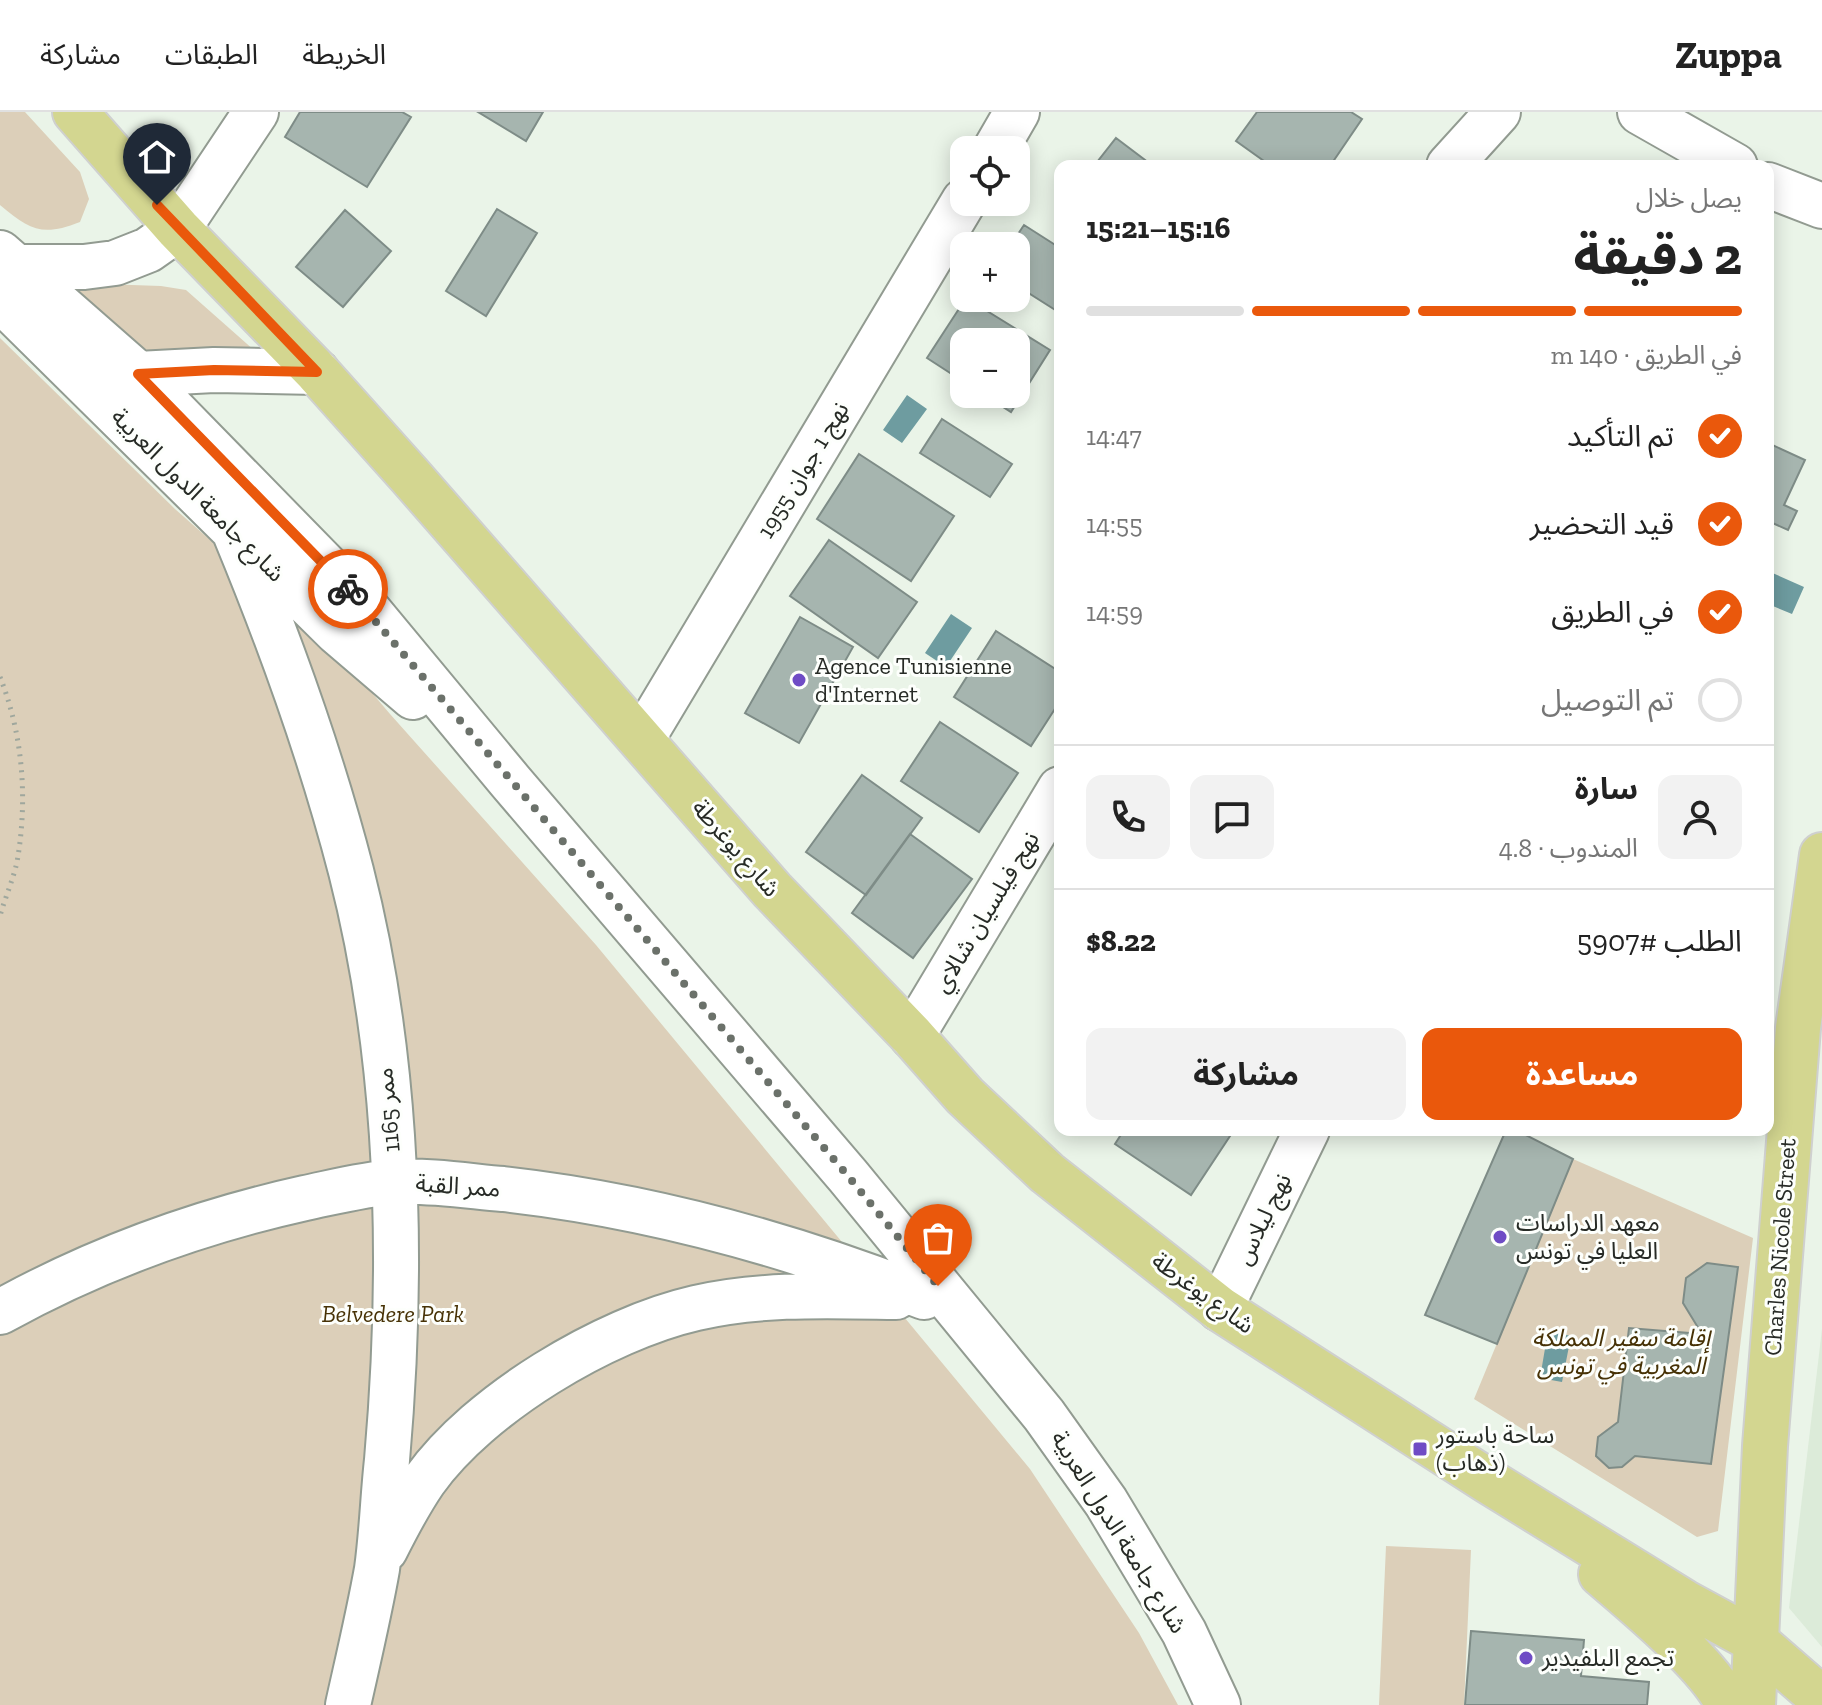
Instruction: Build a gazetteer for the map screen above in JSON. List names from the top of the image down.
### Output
{
  "streets": {
    "main road": ["شارع يوغرطة", "Charles Nicole Street"],
    "street": [
      "نهج 1 جوان 1955",
      "شارع جامعة الدول العربية",
      "نهج فيلسيان شالاي",
      "ممر 1165",
      "ممر القبة",
      "نهج ليلاس"
    ]
  },
  "crossings": [
    ["نهج 1 جوان 1955", "شارع يوغرطة"],
    ["شارع جامعة الدول العربية", "ممر 1165"],
    ["شارع جامعة الدول العربية", "ممر القبة"],
    ["شارع يوغرطة", "نهج فيلسيان شالاي"],
    ["شارع يوغرطة", "نهج ليلاس"],
    ["شارع يوغرطة", "Charles Nicole Street"],
    ["ممر 1165", "ممر القبة"]
  ],
  "parks": ["Belvedere Park", "إقامة سفير المملكة المغربية في تونس"],
  "places": {
    "other": ["Agence Tunisienne d'Internet", "معهد الدراسات العليا في تونس", "تجمع البلفيدير"],
    "transit": ["ساحة باستور (ذهاب)"]
  },
  "page": {
    "header": "Zuppa",
    "nav": ["الخريطة", "الطبقات", "مشاركة"],
    "map_buttons": ["+", "−"],
    "heading": ["2 دقيقة", "يصل خلال", "15:16–15:21"],
    "panel": [
      "سارة",
      "المندوب · 4.8",
      "الطلب #5907",
      "$8.22"
    ],
    "bar": "في الطريق · 140 m",
    "list": [
      ["تم التأكيد", "14:47"],
      ["قيد التحضير", "14:55"],
      ["في الطريق", "14:59"],
      "تم التوصيل"
    ],
    "buttons": ["مساعدة", "مشاركة"]
  }
}
